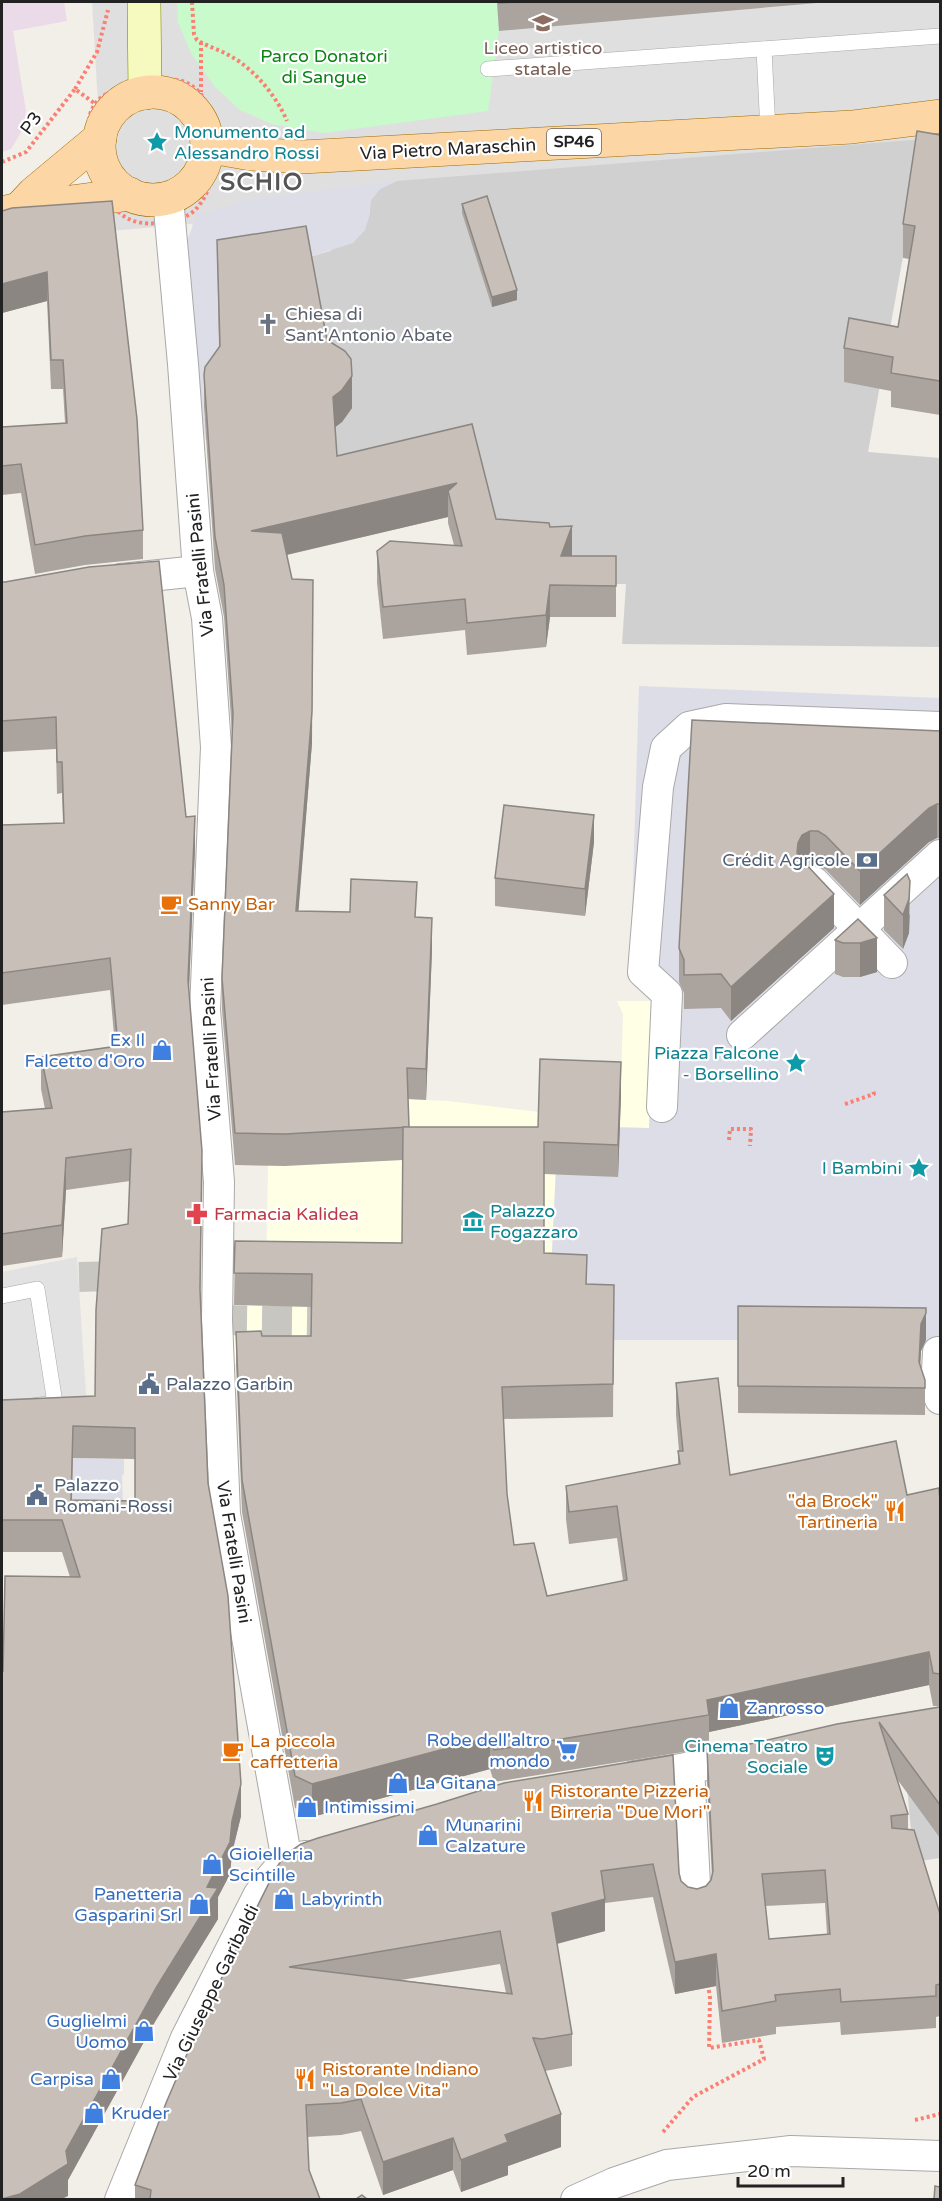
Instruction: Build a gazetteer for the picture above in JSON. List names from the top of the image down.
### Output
{
  "streets": {
    "main road": ["SP46", "Via Pietro Maraschin"],
    "street": ["Via Fratelli Pasini", "Via Giuseppe Garibaldi"],
    "path": ["P3"]
  },
  "crossings": [
    ["Via Pietro Maraschin", "Via Fratelli Pasini"],
    ["Via Fratelli Pasini", "Via Giuseppe Garibaldi"]
  ],
  "districts": ["SCHIO"],
  "parks": ["Parco Donatori di Sangue"],
  "places": {
    "school or university": ["Liceo artistico statale"],
    "place": ["Monumento ad Alessandro Rossi", "Piazza Falcone - Borsellino", "I Bambini"],
    "church": ["Chiesa di Sant'Antonio Abate"],
    "bank": ["Crédit Agricole"],
    "cafe": ["Sanny Bar", "La piccola caffetteria"],
    "shop": [
      "Ex Il Falcetto d'Oro",
      "Zanrosso",
      "La Gitana",
      "Intimissimi",
      "Munarini Calzature",
      "Gioielleria Scintille",
      "Labyrinth",
      "Panetteria Gasparini Srl",
      "Guglielmi Uomo",
      "Carpisa",
      "Kruder"
    ],
    "pharmacy": ["Farmacia Kalidea"],
    "museum": ["Palazzo Fogazzaro"],
    "public building": ["Palazzo Garbin", "Palazzo Romani-Rossi"],
    "restaurant": ["\"da Brock\" Tartineria", "Ristorante Pizzeria Birreria \"Due Mori\"", "Ristorante Indiano \"La Dolce Vita\""],
    "supermarket": ["Robe dell'altro mondo"],
    "theatre": ["Cinema Teatro Sociale"]
  },
  "scale_bar": "20 m"
}
